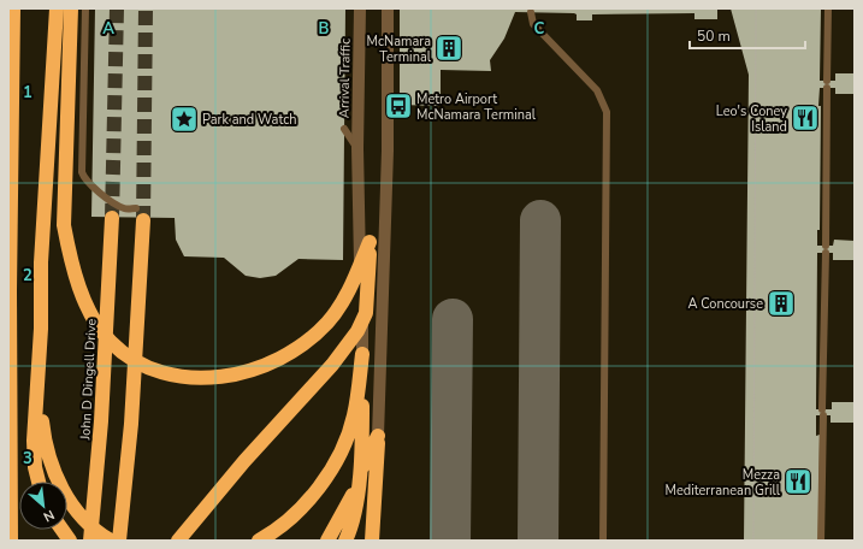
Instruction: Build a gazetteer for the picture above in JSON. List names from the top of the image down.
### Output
{
  "streets": {
    "highway": ["John D Dingell Drive"],
    "street": ["Arrival Traffic"]
  },
  "places": {
    "building": ["McNamara Terminal", "A Concourse"],
    "bus stop": ["Metro Airport McNamara Terminal"],
    "restaurant": ["Leo's Coney Island", "Mezza Mediterranean Grill"],
    "place": ["Park and Watch"]
  },
  "scale_bar": "50 m",
  "north": "bottom right",
  "grid": {
    "columns": ["A", "B", "C"],
    "rows": ["1", "2", "3"]
  }
}
